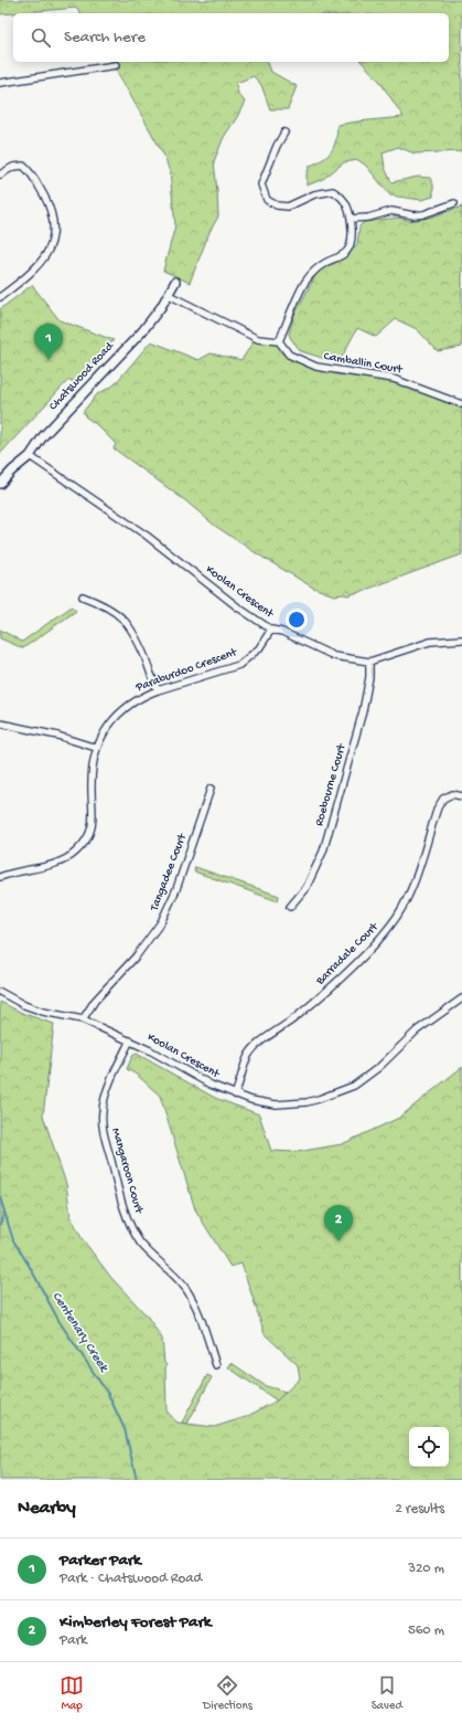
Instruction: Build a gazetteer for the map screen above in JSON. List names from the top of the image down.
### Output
{
  "streets": {
    "street": [
      "Camballin Court",
      "Chatswood Road",
      "Koolan Crescent",
      "Paraburdoo Crescent",
      "Roebourne Court",
      "Tangadee Court",
      "Barradale Court",
      "Mangaroon Court"
    ]
  },
  "crossings": [
    ["Chatswood Road", "Koolan Crescent"],
    ["Koolan Crescent", "Paraburdoo Crescent"],
    ["Koolan Crescent", "Roebourne Court"],
    ["Koolan Crescent", "Tangadee Court"],
    ["Koolan Crescent", "Barradale Court"],
    ["Koolan Crescent", "Mangaroon Court"]
  ],
  "water": ["Centenary Creek"],
  "page": {
    "search": "Search here",
    "pins": ["1", "2"],
    "heading": ["Nearby", "2 results"],
    "list": [
      {
        "mark": "1",
        "name": "Parker Park",
        "note": "Park · Chatswood Road",
        "value": "320 m"
      },
      {
        "mark": "2",
        "name": "Kimberley Forest Park",
        "note": "Park",
        "value": "560 m"
      }
    ],
    "nav": ["Map", "Directions", "Saved"]
  }
}
